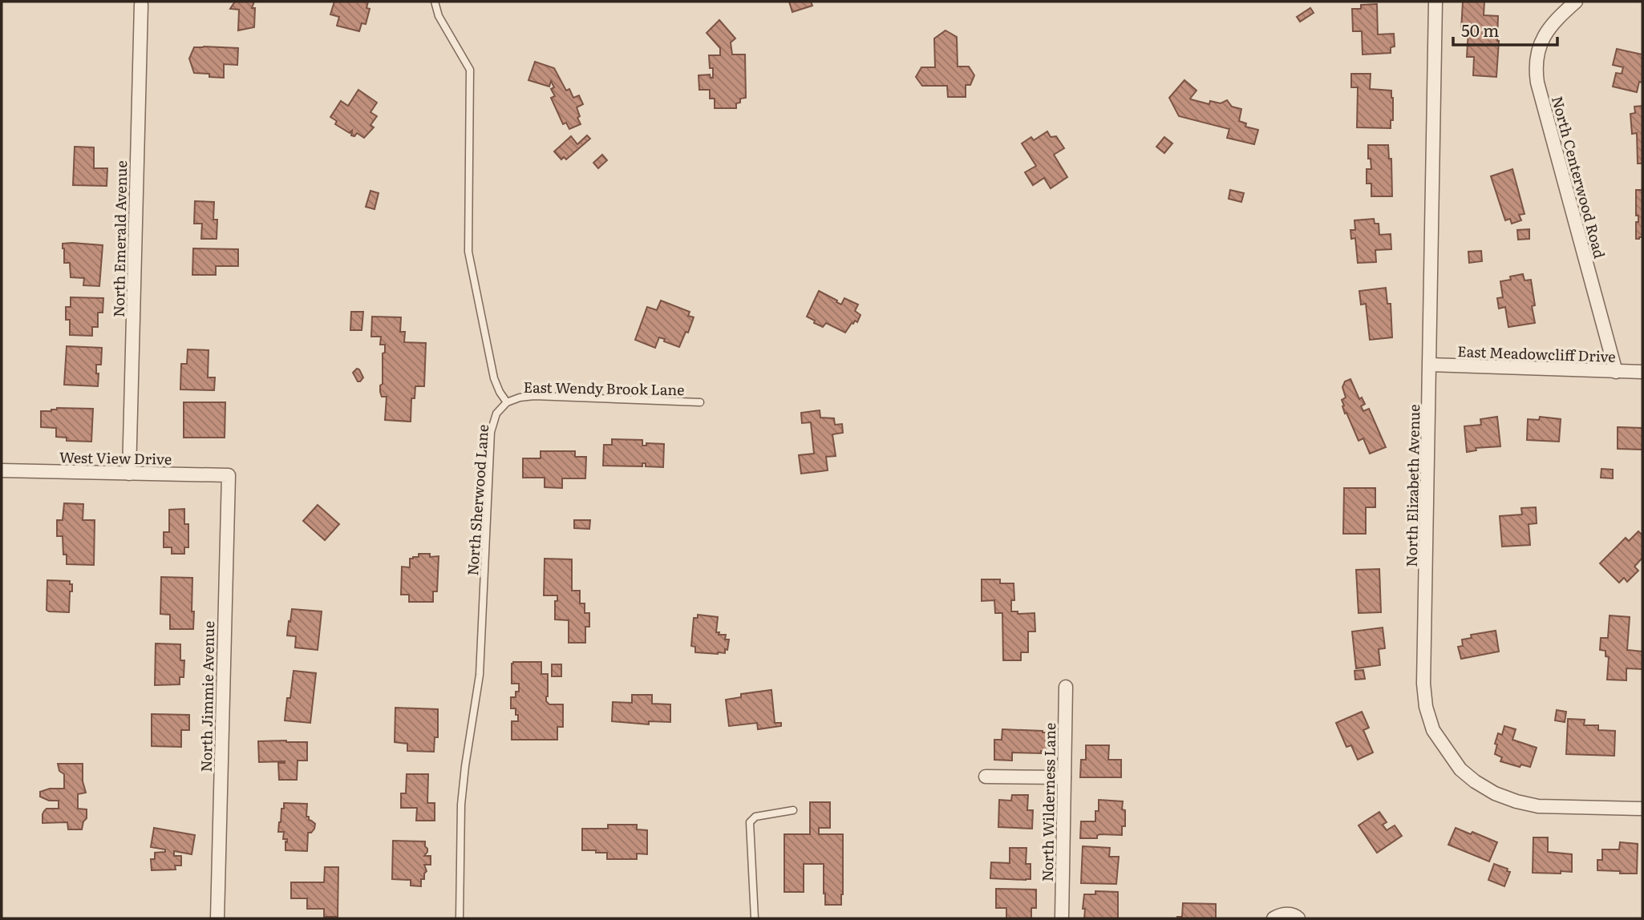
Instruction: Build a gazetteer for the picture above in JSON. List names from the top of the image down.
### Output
{
  "streets": {
    "street": [
      "North Centerwood Road",
      "North Emerald Avenue",
      "East Meadowcliff Drive",
      "West View Drive",
      "North Elizabeth Avenue",
      "North Jimmie Avenue",
      "North Wilderness Lane"
    ],
    "lane": ["East Wendy Brook Lane", "North Sherwood Lane"]
  },
  "crossings": [
    ["North Centerwood Road", "East Meadowcliff Drive"],
    ["North Emerald Avenue", "West View Drive"],
    ["East Meadowcliff Drive", "North Elizabeth Avenue"],
    ["East Wendy Brook Lane", "North Sherwood Lane"],
    ["West View Drive", "North Jimmie Avenue"]
  ],
  "scale_bar": "50 m"
}
